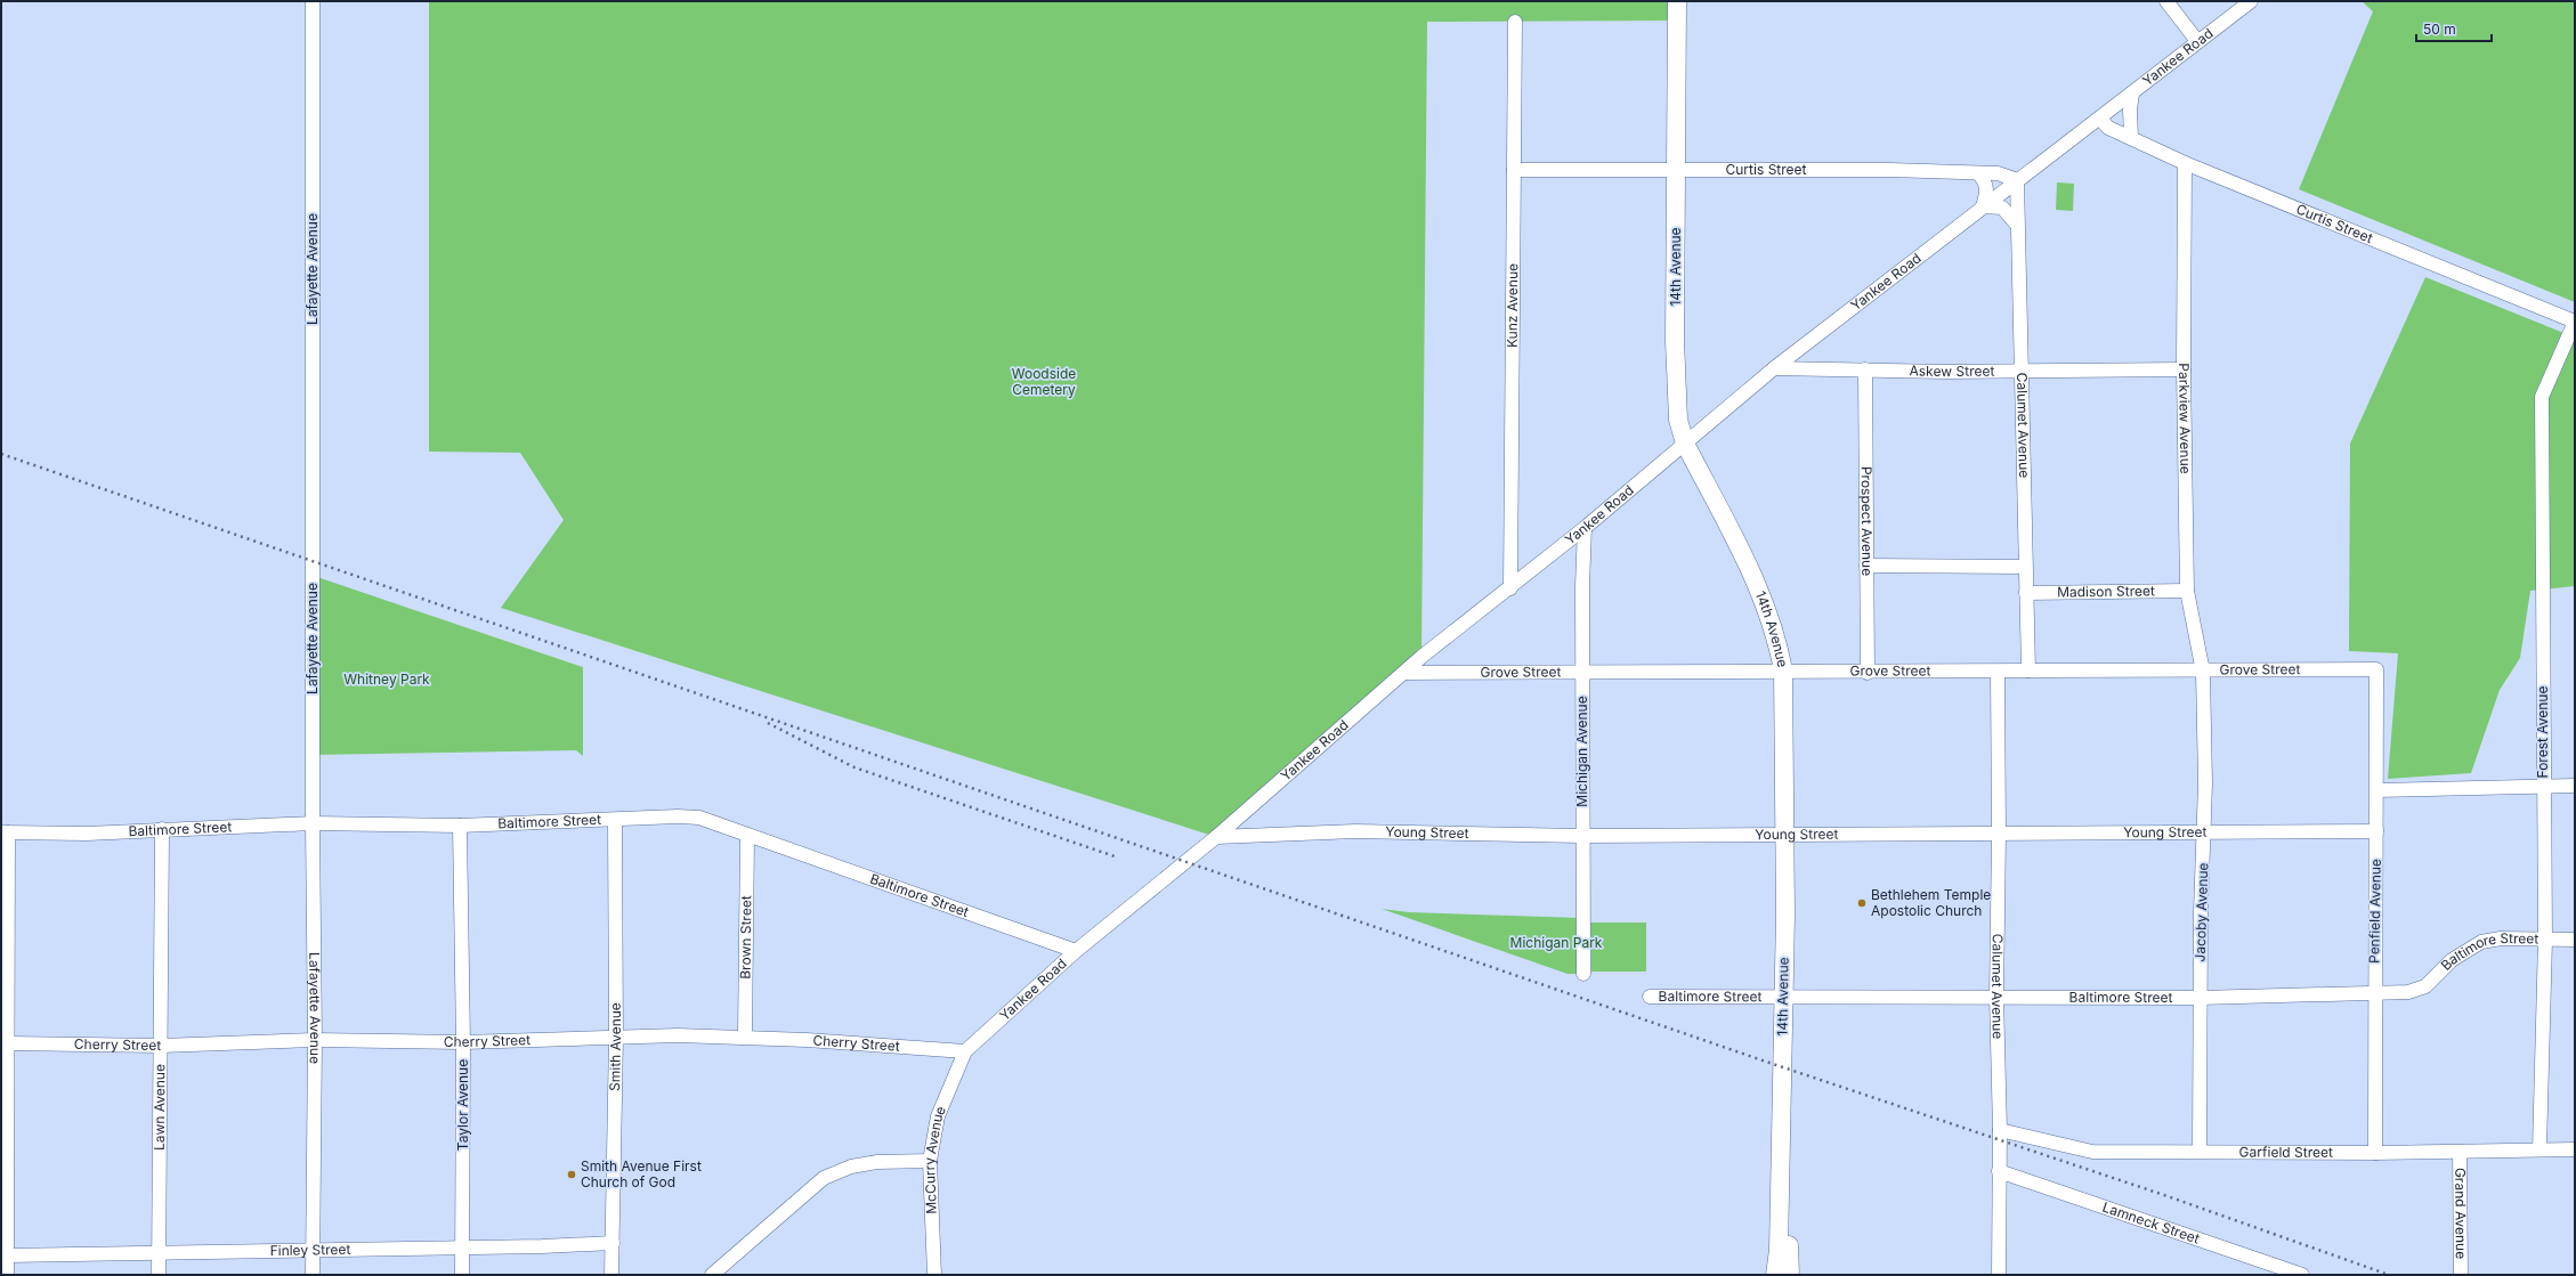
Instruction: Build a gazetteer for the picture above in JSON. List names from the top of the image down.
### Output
{
  "streets": {
    "main road": ["14th Avenue"],
    "street": [
      "Yankee Road",
      "Curtis Street",
      "Lafayette Avenue",
      "Kunz Avenue",
      "Askew Street",
      "Parkview Avenue",
      "Calumet Avenue",
      "Prospect Avenue",
      "Madison Street",
      "Grove Street",
      "Forest Avenue",
      "Michigan Avenue",
      "Baltimore Street",
      "Young Street",
      "Penfield Avenue",
      "Jacoby Avenue",
      "Brown Street",
      "Cherry Street",
      "Smith Avenue",
      "Taylor Avenue",
      "Lawn Avenue",
      "Garfield Street",
      "McCurry Avenue",
      "Grand Avenue",
      "Lamneck Street",
      "Finley Street"
    ]
  },
  "crossings": [
    ["Yankee Road", "Curtis Street"],
    ["Yankee Road", "14th Avenue"],
    ["Yankee Road", "Kunz Avenue"],
    ["Yankee Road", "Askew Street"],
    ["Yankee Road", "Calumet Avenue"],
    ["Yankee Road", "Grove Street"],
    ["Yankee Road", "Michigan Avenue"],
    ["Yankee Road", "Baltimore Street"],
    ["Yankee Road", "Young Street"],
    ["Yankee Road", "Cherry Street"],
    ["Yankee Road", "McCurry Avenue"],
    ["Curtis Street", "14th Avenue"],
    ["Curtis Street", "Kunz Avenue"],
    ["Curtis Street", "Parkview Avenue"],
    ["Curtis Street", "Calumet Avenue"],
    ["Curtis Street", "Forest Avenue"],
    ["14th Avenue", "Grove Street"],
    ["14th Avenue", "Baltimore Street"],
    ["14th Avenue", "Young Street"],
    ["Lafayette Avenue", "Baltimore Street"],
    ["Lafayette Avenue", "Cherry Street"],
    ["Lafayette Avenue", "Finley Street"],
    ["Askew Street", "Parkview Avenue"],
    ["Askew Street", "Calumet Avenue"],
    ["Askew Street", "Prospect Avenue"],
    ["Parkview Avenue", "Madison Street"],
    ["Parkview Avenue", "Grove Street"],
    ["Parkview Avenue", "Jacoby Avenue"],
    ["Calumet Avenue", "Madison Street"],
    ["Calumet Avenue", "Grove Street"],
    ["Calumet Avenue", "Baltimore Street"],
    ["Calumet Avenue", "Young Street"],
    ["Calumet Avenue", "Garfield Street"],
    ["Calumet Avenue", "Lamneck Street"],
    ["Prospect Avenue", "Grove Street"],
    ["Grove Street", "Michigan Avenue"],
    ["Grove Street", "Penfield Avenue"],
    ["Grove Street", "Jacoby Avenue"],
    ["Forest Avenue", "Baltimore Street"],
    ["Forest Avenue", "Garfield Street"],
    ["Michigan Avenue", "Young Street"],
    ["Baltimore Street", "Penfield Avenue"],
    ["Baltimore Street", "Jacoby Avenue"],
    ["Baltimore Street", "Brown Street"],
    ["Baltimore Street", "Smith Avenue"],
    ["Baltimore Street", "Taylor Avenue"],
    ["Baltimore Street", "Lawn Avenue"],
    ["Young Street", "Penfield Avenue"],
    ["Young Street", "Jacoby Avenue"],
    ["Penfield Avenue", "Garfield Street"],
    ["Jacoby Avenue", "Garfield Street"],
    ["Brown Street", "Cherry Street"],
    ["Cherry Street", "Smith Avenue"],
    ["Cherry Street", "Taylor Avenue"],
    ["Cherry Street", "Lawn Avenue"],
    ["Cherry Street", "McCurry Avenue"],
    ["Smith Avenue", "Finley Street"],
    ["Taylor Avenue", "Finley Street"],
    ["Lawn Avenue", "Finley Street"],
    ["Garfield Street", "Grand Avenue"]
  ],
  "parks": ["Woodside Cemetery", "Whitney Park", "Michigan Park"],
  "places": ["Bethlehem Temple Apostolic Church", "Smith Avenue First Church of God"],
  "scale_bar": "50 m"
}
